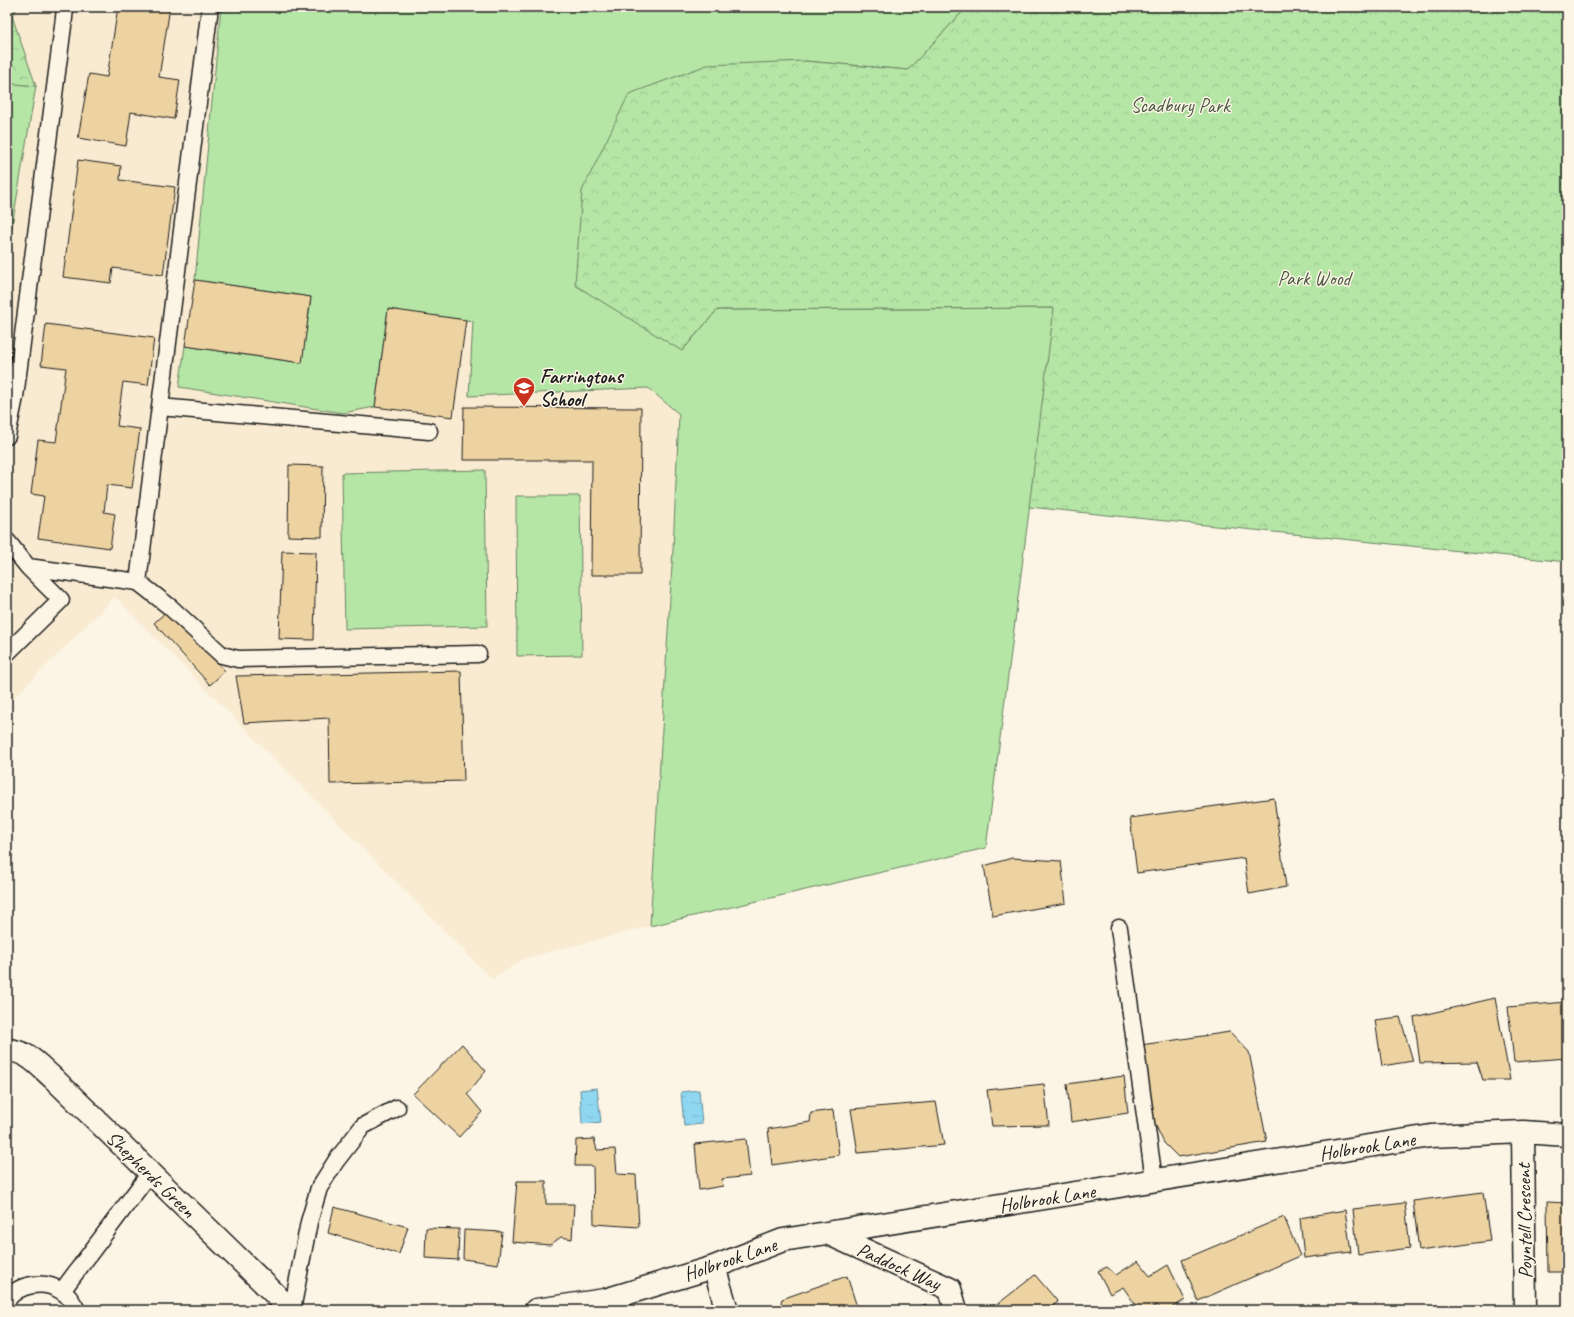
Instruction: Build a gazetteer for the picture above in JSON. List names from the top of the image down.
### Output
{
  "streets": {
    "street": [
      "Holbrook Lane",
      "Shepherds Green",
      "Poyntell Crescent",
      "Paddock Way"
    ]
  },
  "crossings": [
    ["Holbrook Lane", "Poyntell Crescent"],
    ["Holbrook Lane", "Paddock Way"]
  ],
  "parks": ["Scadbury Park", "Park Wood"],
  "places": {
    "school or university": ["Farringtons School"]
  }
}
